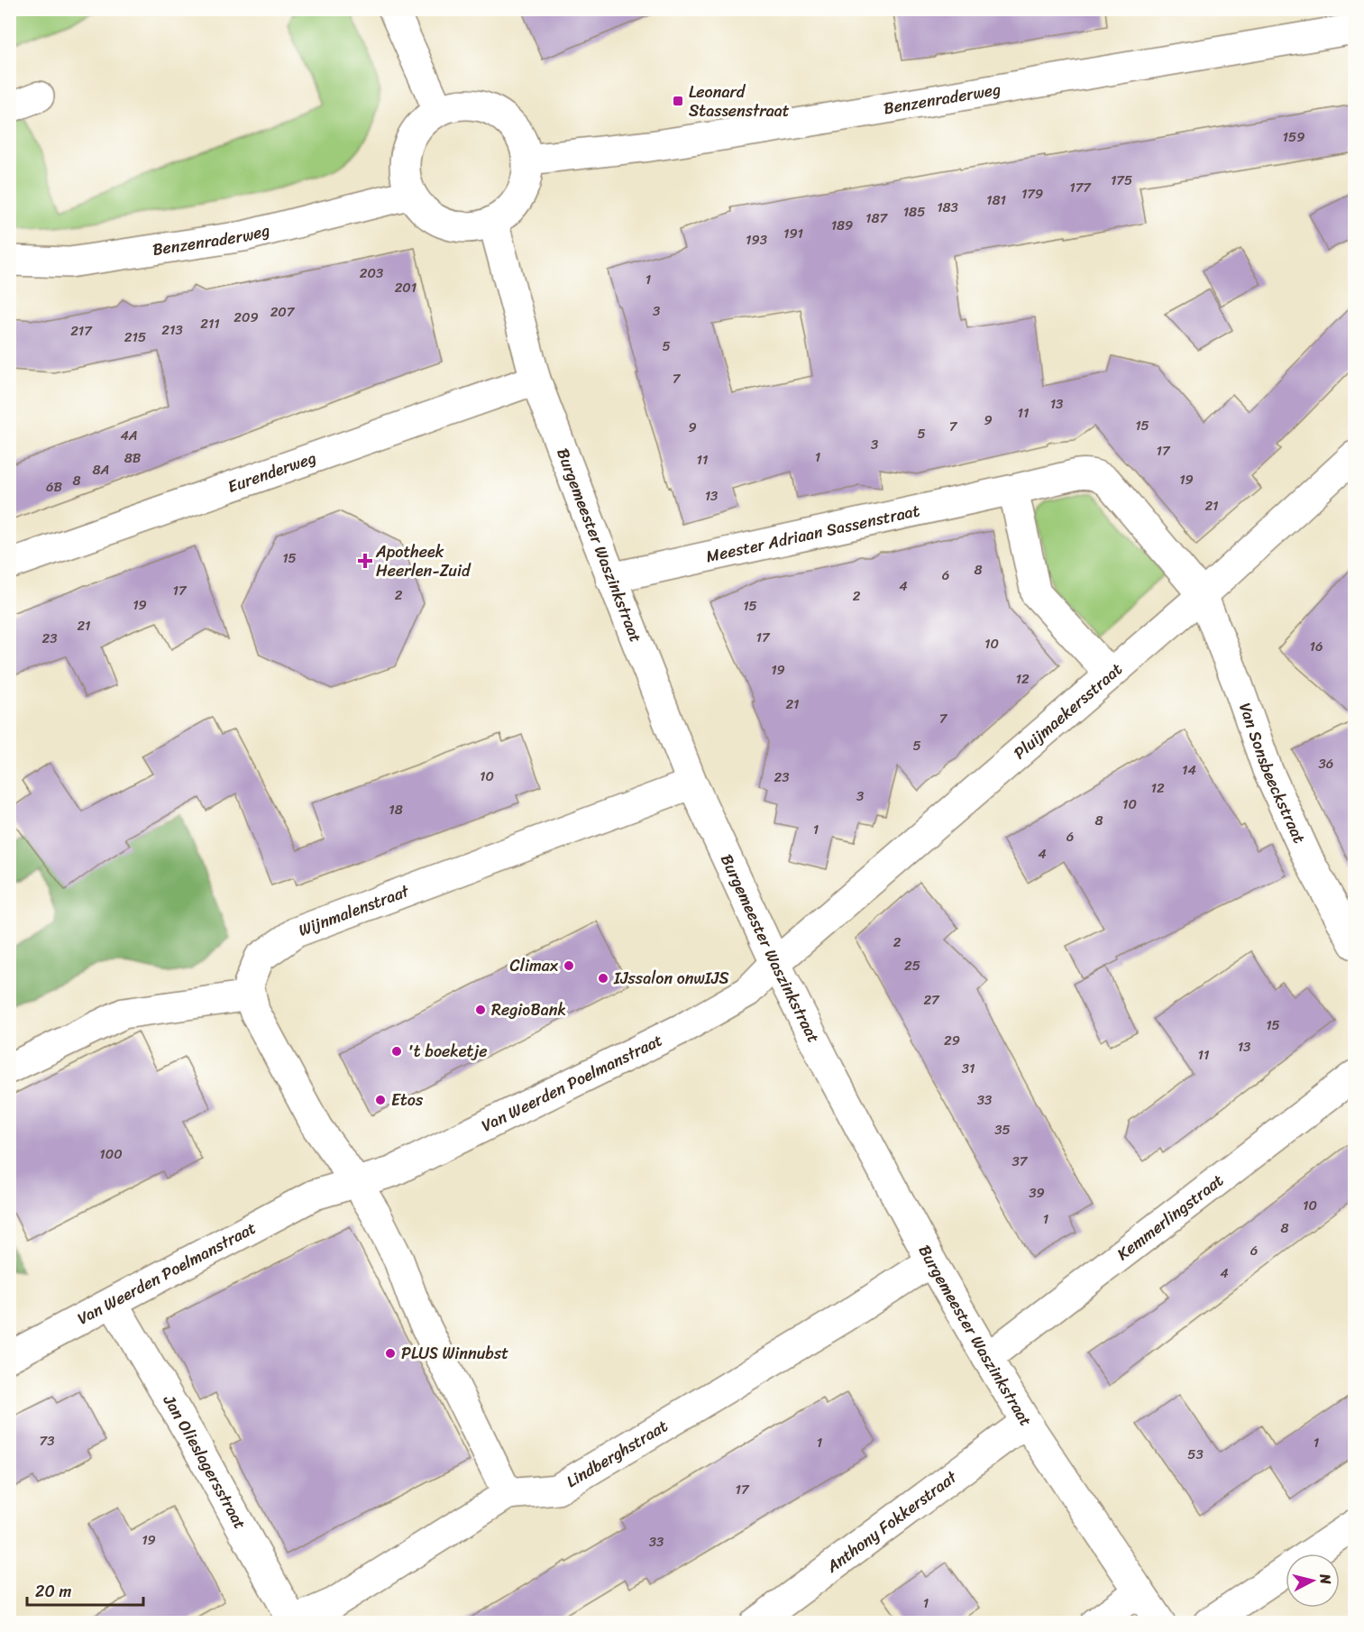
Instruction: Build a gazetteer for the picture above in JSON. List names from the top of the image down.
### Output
{
  "streets": {
    "street": [
      "Benzenraderweg",
      "Eurenderweg",
      "Meester Adriaan Sassenstraat",
      "Burgemeester Waszinkstraat",
      "Pluijmaekersstraat",
      "Van Sonsbeeckstraat",
      "Wijnmalenstraat",
      "Van Weerden Poelmanstraat",
      "Kemmerlingstraat",
      "Lindberghstraat",
      "Jan Olieslagersstraat",
      "Anthony Fokkerstraat"
    ]
  },
  "crossings": [
    ["Benzenraderweg", "Burgemeester Waszinkstraat"],
    ["Eurenderweg", "Burgemeester Waszinkstraat"],
    ["Meester Adriaan Sassenstraat", "Burgemeester Waszinkstraat"],
    ["Meester Adriaan Sassenstraat", "Pluijmaekersstraat"],
    ["Meester Adriaan Sassenstraat", "Van Sonsbeeckstraat"],
    ["Burgemeester Waszinkstraat", "Pluijmaekersstraat"],
    ["Burgemeester Waszinkstraat", "Wijnmalenstraat"],
    ["Burgemeester Waszinkstraat", "Van Weerden Poelmanstraat"],
    ["Burgemeester Waszinkstraat", "Kemmerlingstraat"],
    ["Burgemeester Waszinkstraat", "Lindberghstraat"],
    ["Burgemeester Waszinkstraat", "Anthony Fokkerstraat"],
    ["Pluijmaekersstraat", "Van Sonsbeeckstraat"],
    ["Pluijmaekersstraat", "Van Weerden Poelmanstraat"],
    ["Wijnmalenstraat", "Van Weerden Poelmanstraat"],
    ["Van Weerden Poelmanstraat", "Jan Olieslagersstraat"],
    ["Lindberghstraat", "Jan Olieslagersstraat"]
  ],
  "places": {
    "transit": ["Leonard Stassenstraat"],
    "health": ["Apotheek Heerlen-Zuid"],
    "other": [
      "Climax",
      "IJssalon onwIJS",
      "RegioBank",
      "'t boeketje",
      "Etos",
      "PLUS Winnubst"
    ]
  },
  "house_numbers": [
    "159",
    "175",
    "177",
    "179",
    "181",
    "183",
    "185",
    "187",
    "189",
    "191",
    "193",
    "203",
    "1",
    "201",
    "3",
    "207",
    "209",
    "211",
    "213",
    "217",
    "215",
    "5",
    "7",
    "13",
    "11",
    "9",
    "15",
    "7",
    "9",
    "5",
    "4A",
    "3",
    "17",
    "1",
    "8B",
    "11",
    "8A",
    "19",
    "8",
    "6B",
    "13",
    "21",
    "15",
    "8",
    "6",
    "4",
    "17",
    "2",
    "2",
    "19",
    "15",
    "21",
    "17",
    "23",
    "10",
    "16",
    "19",
    "12",
    "21",
    "7",
    "5",
    "36",
    "14",
    "10",
    "23",
    "12",
    "3",
    "10",
    "18",
    "8",
    "1",
    "6",
    "4",
    "2",
    "25",
    "27",
    "15",
    "29",
    "13",
    "11",
    "31",
    "33",
    "35",
    "100",
    "37",
    "39",
    "10",
    "1",
    "8",
    "6",
    "4",
    "73",
    "1",
    "1",
    "53",
    "17",
    "19",
    "33",
    "1"
  ],
  "scale_bar": "20 m",
  "north": "right"
}
